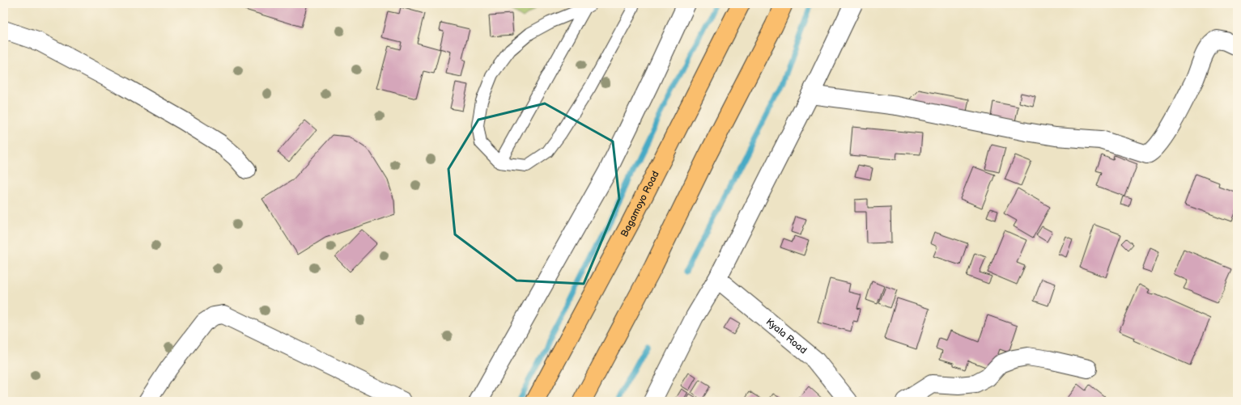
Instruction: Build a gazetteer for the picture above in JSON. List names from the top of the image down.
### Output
{
  "streets": {
    "highway": ["Bagamoyo Road"],
    "street": ["Kyala Road"]
  }
}
